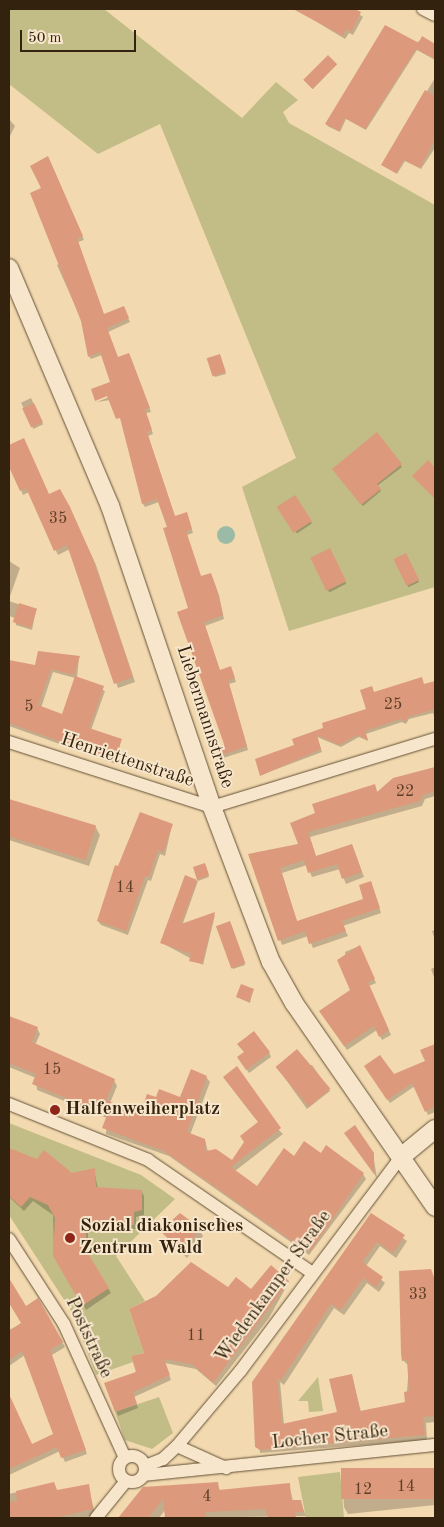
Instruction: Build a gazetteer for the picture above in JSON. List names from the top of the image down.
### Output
{
  "streets": {
    "main road": ["Liebermannstraße", "Wiedenkamper Straße"],
    "street": ["Henriettenstraße", "Poststraße", "Locher Straße"]
  },
  "crossings": [
    ["Liebermannstraße", "Henriettenstraße"],
    ["Liebermannstraße", "Wiedenkamper Straße"],
    ["Wiedenkamper Straße", "Poststraße"],
    ["Wiedenkamper Straße", "Locher Straße"],
    ["Poststraße", "Locher Straße"]
  ],
  "places": ["Halfenweiherplatz", "Sozial diakonisches Zentrum Wald"],
  "house_numbers": [
    "35",
    "25",
    "5",
    "22",
    "14",
    "15",
    "33",
    "11",
    "14",
    "12",
    "4"
  ],
  "scale_bar": "50 m"
}
